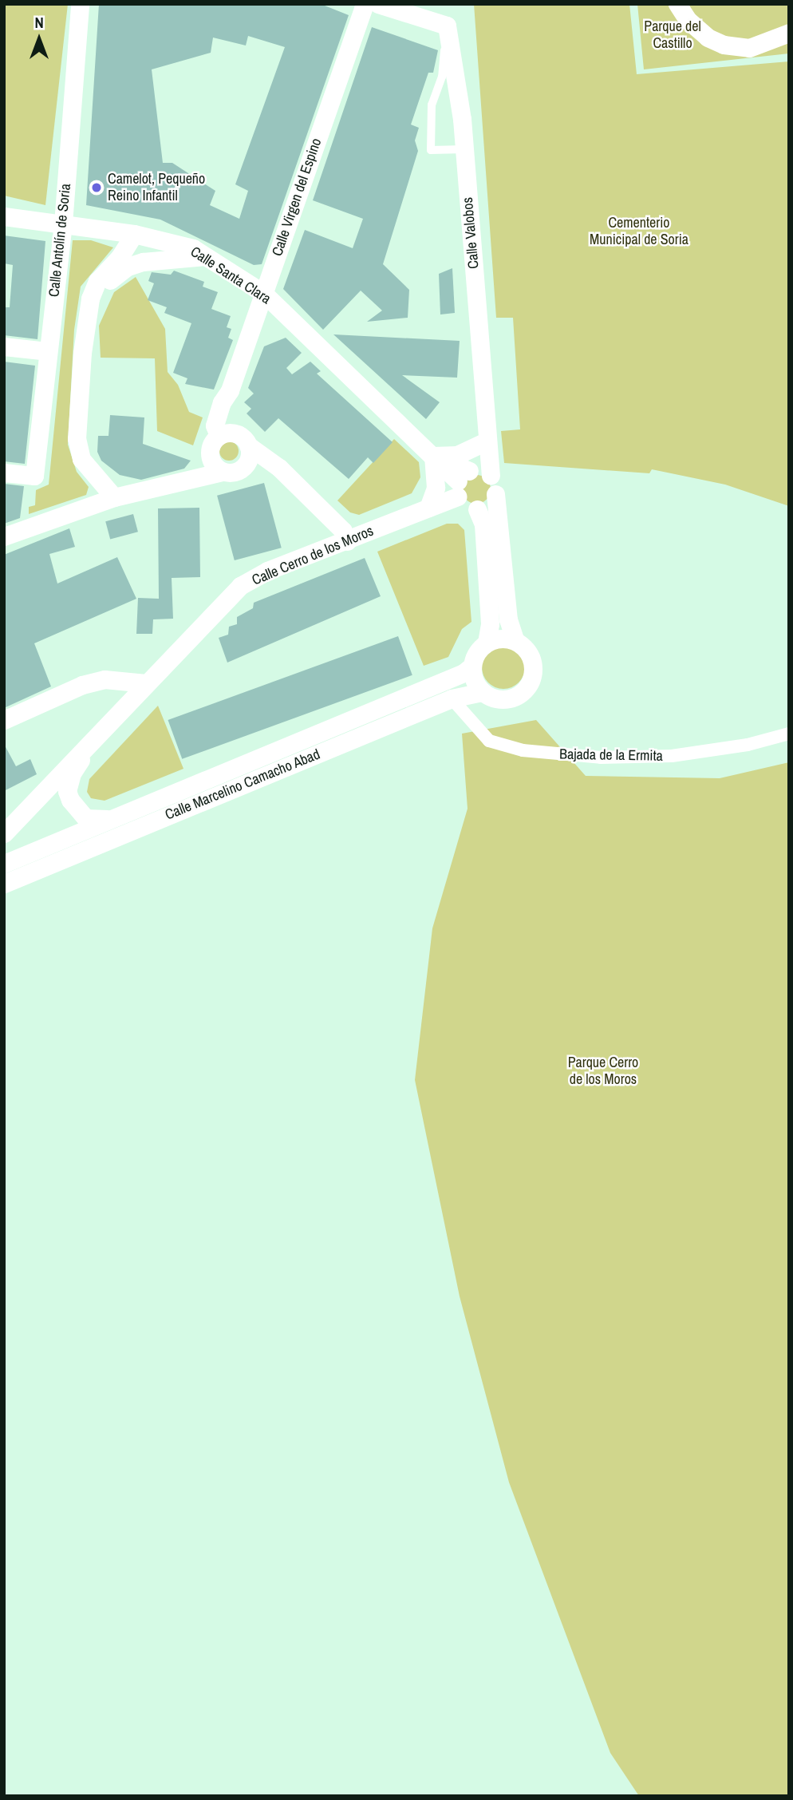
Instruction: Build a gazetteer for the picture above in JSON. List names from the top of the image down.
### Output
{
  "streets": {
    "street": [
      "Calle Virgen del Espino",
      "Calle Valobos",
      "Calle Antolín de Soria",
      "Calle Santa Clara",
      "Calle Cerro de los Moros",
      "Bajada de la Ermita",
      "Calle Marcelino Camacho Abad"
    ]
  },
  "crossings": [
    ["Calle Virgen del Espino", "Calle Santa Clara"],
    ["Calle Valobos", "Calle Santa Clara"],
    ["Calle Valobos", "Calle Cerro de los Moros"],
    ["Calle Valobos", "Calle Marcelino Camacho Abad"],
    ["Calle Antolín de Soria", "Calle Santa Clara"],
    ["Calle Santa Clara", "Calle Cerro de los Moros"],
    ["Calle Cerro de los Moros", "Calle Marcelino Camacho Abad"],
    ["Bajada de la Ermita", "Calle Marcelino Camacho Abad"]
  ],
  "parks": ["Parque del Castillo", "Cementerio Municipal de Soria", "Parque Cerro de los Moros"],
  "places": ["Camelot, Pequeño Reino Infantil"],
  "north": "top"
}
